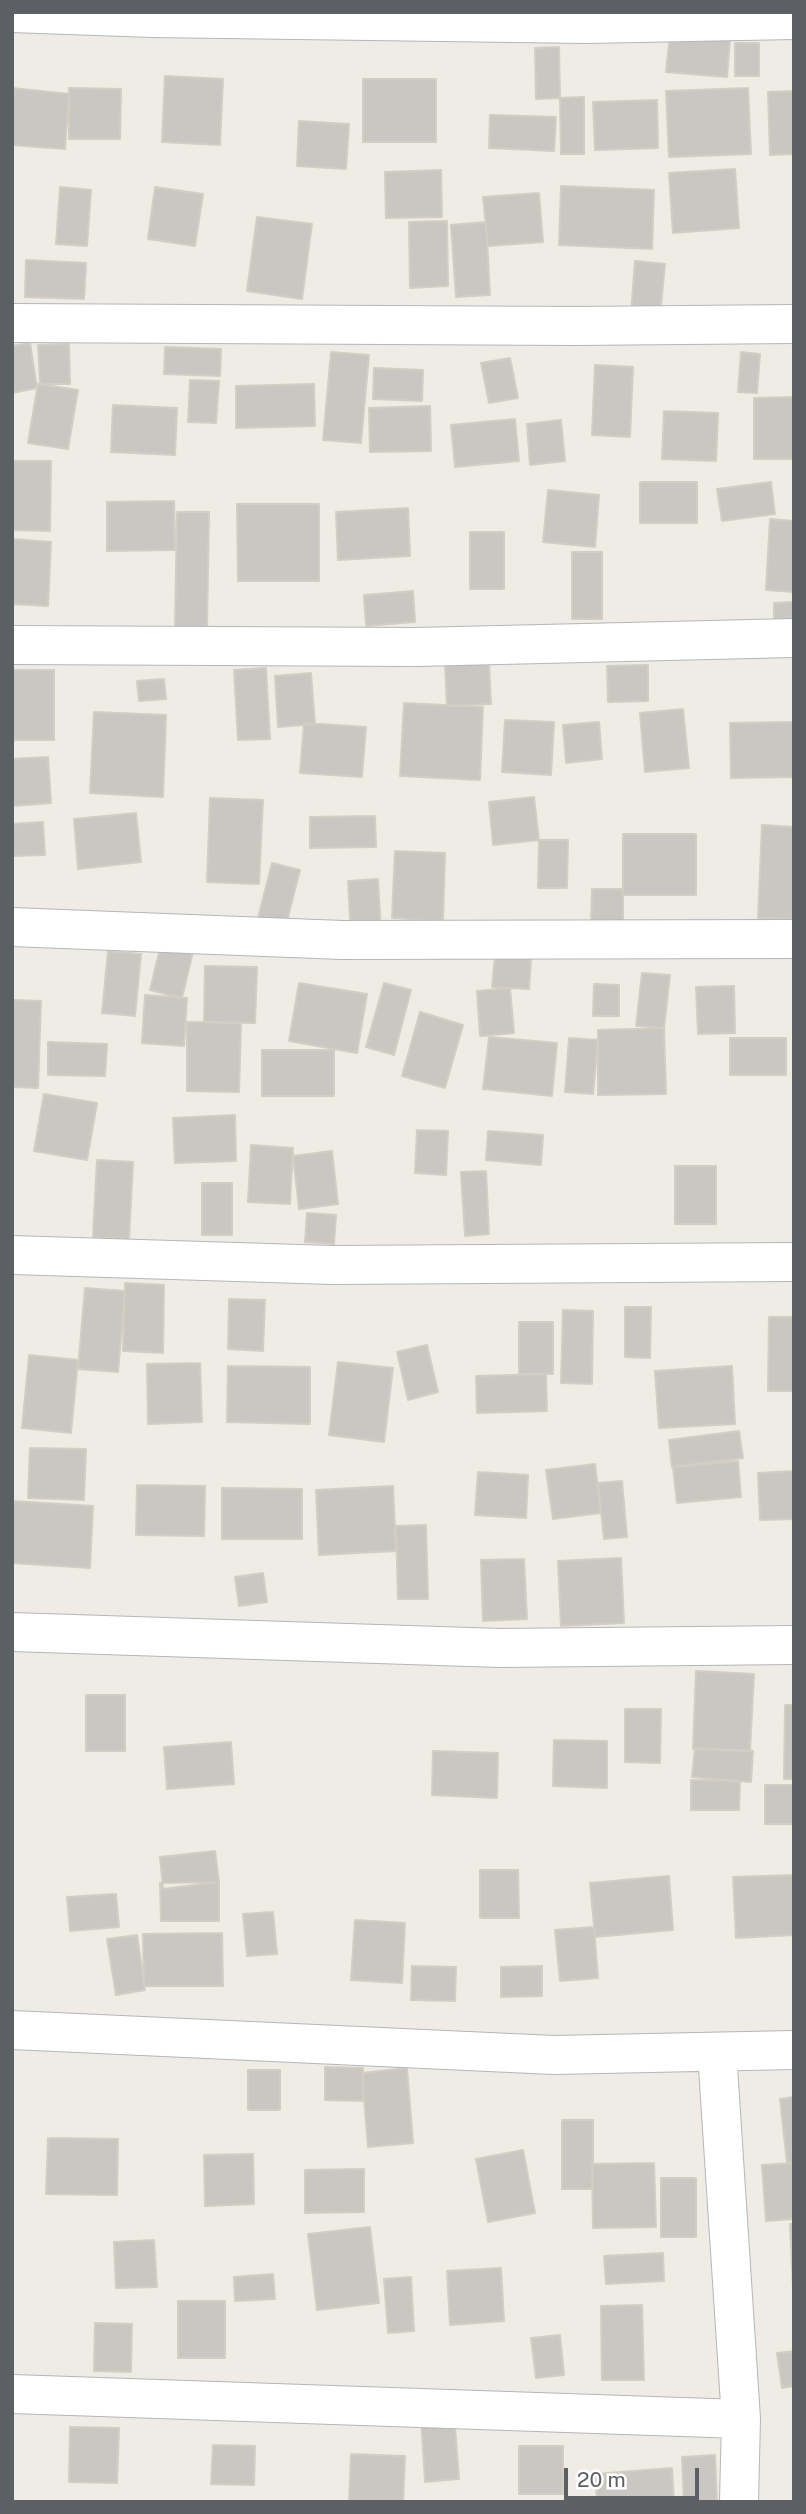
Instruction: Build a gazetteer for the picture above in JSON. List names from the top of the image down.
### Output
{
  "scale_bar": "20 m"
}
